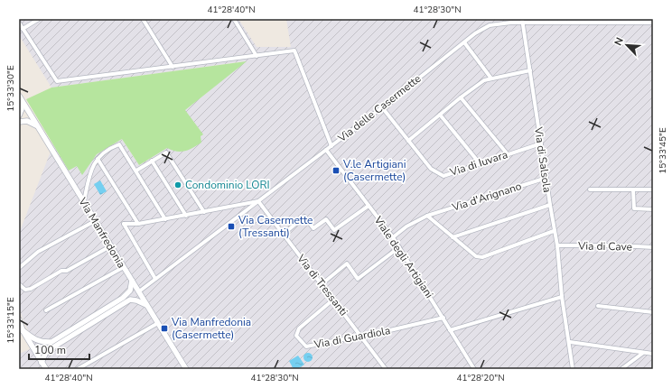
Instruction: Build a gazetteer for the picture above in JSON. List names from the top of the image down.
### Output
{
  "streets": {
    "main road": ["Via Manfredonia"],
    "street": [
      "Via delle Casermette",
      "Via di Salsola",
      "Via di Iuvara",
      "Via d'Arignano",
      "Via di Cave",
      "Viale degli Artigiani",
      "Via di Tressanti",
      "Via di Guardiola"
    ]
  },
  "crossings": [
    ["Via delle Casermette", "Via di Salsola"],
    ["Via delle Casermette", "Via di Iuvara"],
    ["Via delle Casermette", "Via Manfredonia"],
    ["Via delle Casermette", "Viale degli Artigiani"],
    ["Via delle Casermette", "Via di Tressanti"],
    ["Via di Salsola", "Via di Iuvara"],
    ["Via di Salsola", "Via d'Arignano"],
    ["Via di Salsola", "Via di Cave"],
    ["Via d'Arignano", "Viale degli Artigiani"],
    ["Viale degli Artigiani", "Via di Guardiola"],
    ["Via di Tressanti", "Via di Guardiola"]
  ],
  "places": {
    "transit": ["V.le Artigiani (Casermette)", "Via Casermette (Tressanti)", "Via Manfredonia (Casermette)"],
    "other": ["Condominio LORI"]
  },
  "scale_bar": "100 m",
  "north": "top left",
  "coordinates": [
    "41°28'40\"N",
    "41°28'30\"N",
    "15°33'30\"E",
    "15°33'45\"E",
    "15°33'15\"E",
    "41°28'20\"N"
  ]
}
